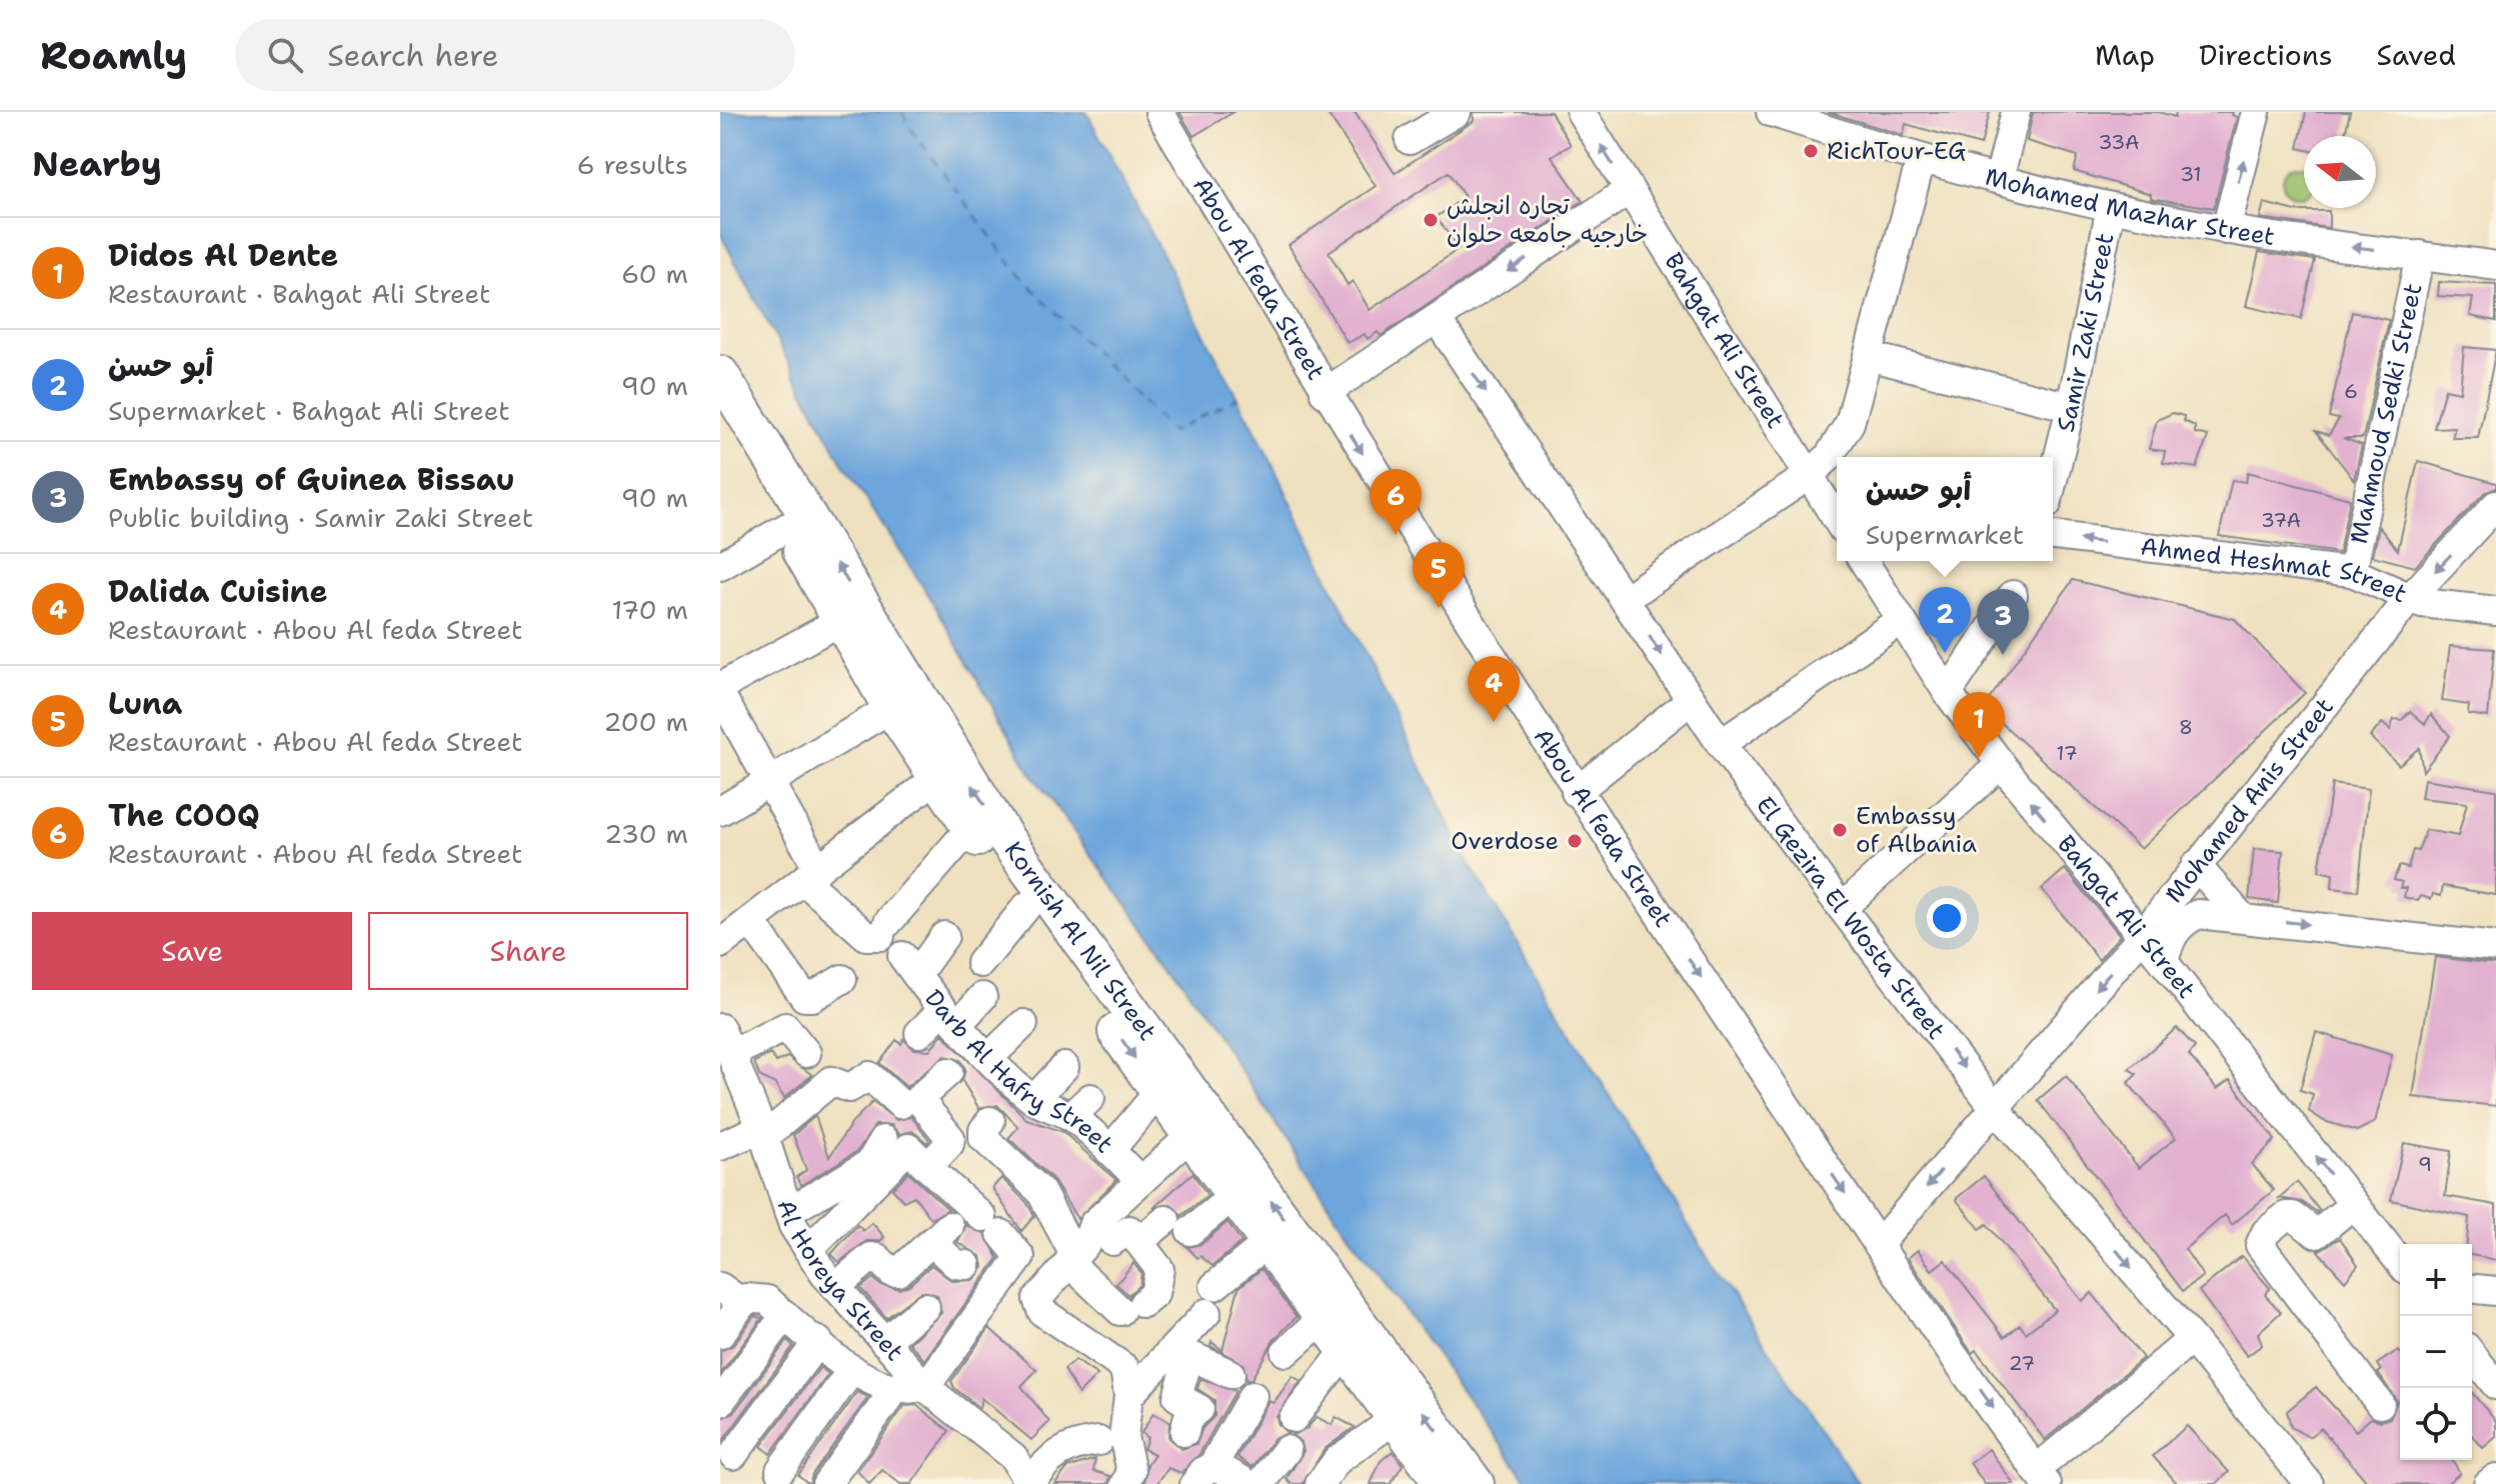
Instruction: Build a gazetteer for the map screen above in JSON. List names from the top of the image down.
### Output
{
  "streets": {
    "main road": ["Kornish Al Nil Street"],
    "street": [
      "Mohamed Mazhar Street",
      "Abou Al feda Street",
      "Samir Zaki Street",
      "Bahgat Ali Street",
      "Mahmoud Sedki Street",
      "Ahmed Heshmat Street",
      "Mohamed Anis Street",
      "El Gezira El Wosta Street",
      "Darb Al Hafry Street",
      "Al Horeya Street"
    ]
  },
  "crossings": [
    ["Mohamed Mazhar Street", "Samir Zaki Street"],
    ["Mohamed Mazhar Street", "Mahmoud Sedki Street"],
    ["Abou Al feda Street", "Mohamed Anis Street"],
    ["Bahgat Ali Street", "Mohamed Anis Street"],
    ["Mahmoud Sedki Street", "Ahmed Heshmat Street"],
    ["Ahmed Heshmat Street", "Mohamed Anis Street"],
    ["Mohamed Anis Street", "El Gezira El Wosta Street"]
  ],
  "one_way": [
    "Abou Al feda Street",
    "Bahgat Ali Street",
    "Ahmed Heshmat Street",
    "El Gezira El Wosta Street"
  ],
  "places": [
    "RichTour-EG",
    "تجاره انجلش خارجيه جامعه حلوان",
    "Embassy of Albania",
    "Overdose"
  ],
  "house_numbers": [
    "33A",
    "31",
    "6",
    "37A",
    "8",
    "17",
    "9",
    "27"
  ],
  "north": "left",
  "page": {
    "header": "Roamly",
    "search": "Search here",
    "nav": ["Map", "Directions", "Saved"],
    "heading": ["Nearby", "6 results"],
    "list": [
      {
        "mark": "1",
        "name": "Didos Al Dente",
        "note": "Restaurant · Bahgat Ali Street",
        "value": "60 m"
      },
      {
        "mark": "2",
        "name": "أبو حسن",
        "note": "Supermarket · Bahgat Ali Street",
        "value": "90 m"
      },
      {
        "mark": "3",
        "name": "Embassy of Guinea Bissau",
        "note": "Public building · Samir Zaki Street",
        "value": "90 m"
      },
      {
        "mark": "4",
        "name": "Dalida Cuisine",
        "note": "Restaurant · Abou Al feda Street",
        "value": "170 m"
      },
      {
        "mark": "5",
        "name": "Luna",
        "note": "Restaurant · Abou Al feda Street",
        "value": "200 m"
      },
      {
        "mark": "6",
        "name": "The COOQ",
        "note": "Restaurant · Abou Al feda Street",
        "value": "230 m"
      }
    ],
    "popup": ["أبو حسن", "Supermarket"],
    "pins": [
      "6",
      "5",
      "2",
      "3",
      "4",
      "1"
    ],
    "buttons": ["Save", "Share"],
    "map_buttons": ["+", "−"]
  }
}
